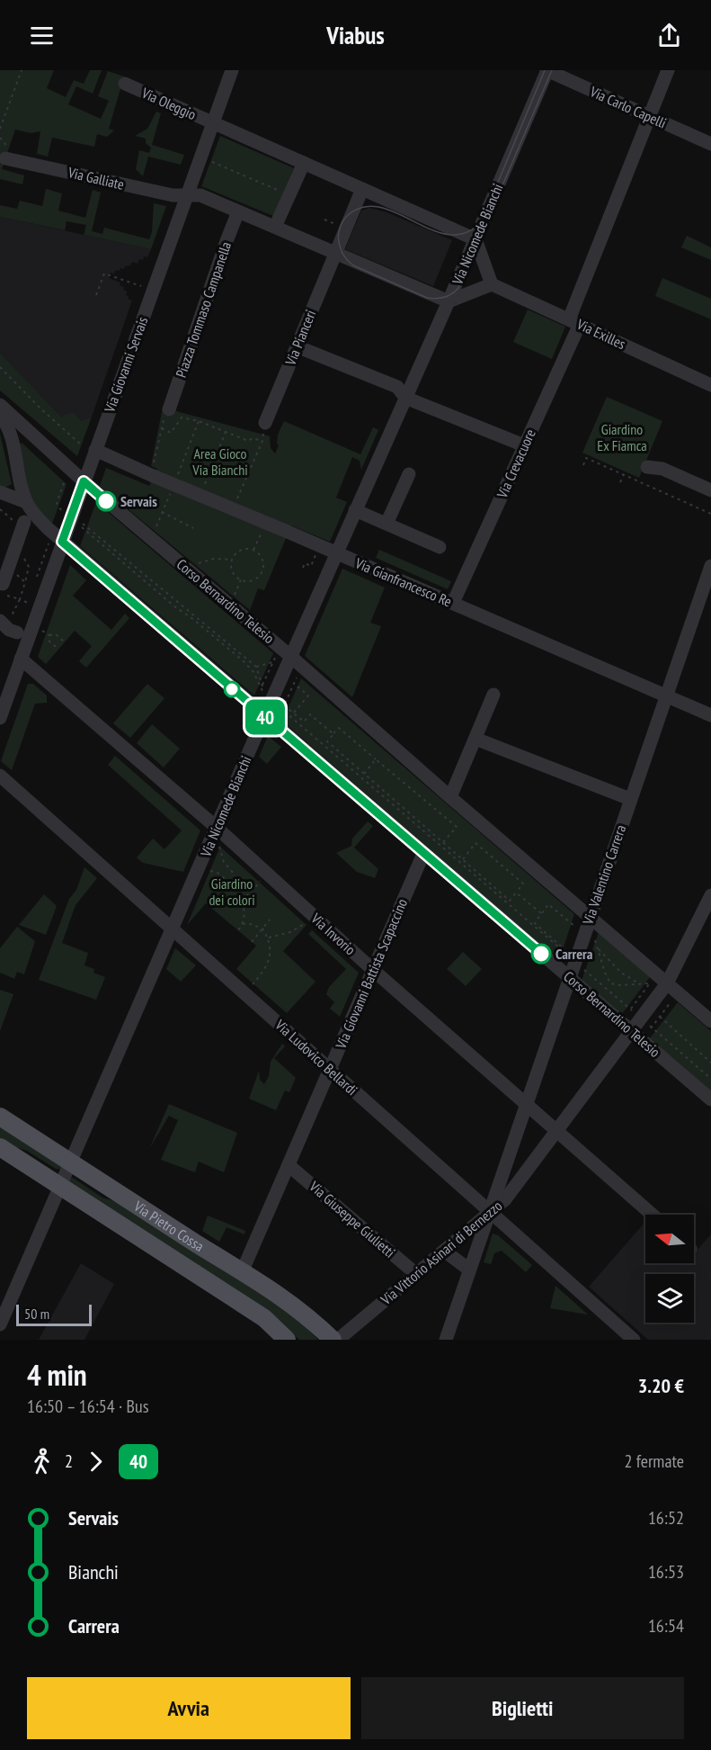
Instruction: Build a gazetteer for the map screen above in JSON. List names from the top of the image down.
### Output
{
  "streets": {
    "main road": ["Via Pietro Cossa"],
    "street": [
      "Via Oleggio",
      "Via Carlo Capelli",
      "Via Galliate",
      "Via Nicomede Bianchi",
      "Piazza Tommaso Campanella",
      "Via Exilles",
      "Via Pianceri",
      "Via Giovanni Servais",
      "Via Crevacuore",
      "Via Gianfrancesco Re",
      "Corso Bernardino Telesio",
      "Via Valentino Carrera",
      "Via Invorio",
      "Via Giovanni Battista Scapaccino",
      "Via Ludovico Bellardi",
      "Via Giuseppe Giulietti",
      "Via Vittorio Asinari di Bernezzo"
    ]
  },
  "crossings": [
    ["Via Oleggio", "Via Giovanni Servais"],
    ["Via Carlo Capelli", "Via Nicomede Bianchi"],
    ["Via Carlo Capelli", "Via Crevacuore"],
    ["Via Galliate", "Via Giovanni Servais"],
    ["Via Nicomede Bianchi", "Via Gianfrancesco Re"],
    ["Via Nicomede Bianchi", "Corso Bernardino Telesio"],
    ["Via Nicomede Bianchi", "Via Invorio"],
    ["Via Nicomede Bianchi", "Via Ludovico Bellardi"],
    ["Via Nicomede Bianchi", "Via Pietro Cossa"],
    ["Via Exilles", "Via Crevacuore"],
    ["Via Giovanni Servais", "Via Gianfrancesco Re"],
    ["Via Giovanni Servais", "Corso Bernardino Telesio"],
    ["Via Crevacuore", "Via Gianfrancesco Re"],
    ["Via Gianfrancesco Re", "Via Valentino Carrera"],
    ["Corso Bernardino Telesio", "Via Valentino Carrera"],
    ["Corso Bernardino Telesio", "Via Giovanni Battista Scapaccino"],
    ["Corso Bernardino Telesio", "Via Vittorio Asinari di Bernezzo"],
    ["Via Valentino Carrera", "Via Invorio"],
    ["Via Valentino Carrera", "Via Ludovico Bellardi"],
    ["Via Valentino Carrera", "Via Vittorio Asinari di Bernezzo"],
    ["Via Invorio", "Via Giovanni Battista Scapaccino"],
    ["Via Giovanni Battista Scapaccino", "Via Ludovico Bellardi"],
    ["Via Giovanni Battista Scapaccino", "Via Giuseppe Giulietti"],
    ["Via Giovanni Battista Scapaccino", "Via Pietro Cossa"],
    ["Via Ludovico Bellardi", "Via Vittorio Asinari di Bernezzo"],
    ["Via Giuseppe Giulietti", "Via Vittorio Asinari di Bernezzo"]
  ],
  "parks": ["Giardino Ex Fiamca", "Area Gioco Via Bianchi", "Giardino dei colori"],
  "places": ["Servais", "Carrera"],
  "lines": ["bus line 40"],
  "scale_bar": "50 m",
  "north": "left",
  "page": {
    "header": "Viabus",
    "on_map": "40",
    "scale": "50 m",
    "heading": ["4 min", "16:50 – 16:54 · Bus", "3.20 €"],
    "legs": ["2", "40", "2 fermate"],
    "list": [
      {
        "name": "Servais",
        "value": "16:52"
      },
      {
        "name": "Bianchi",
        "value": "16:53"
      },
      {
        "name": "Carrera",
        "value": "16:54"
      }
    ],
    "buttons": ["Avvia", "Biglietti"]
  }
}
